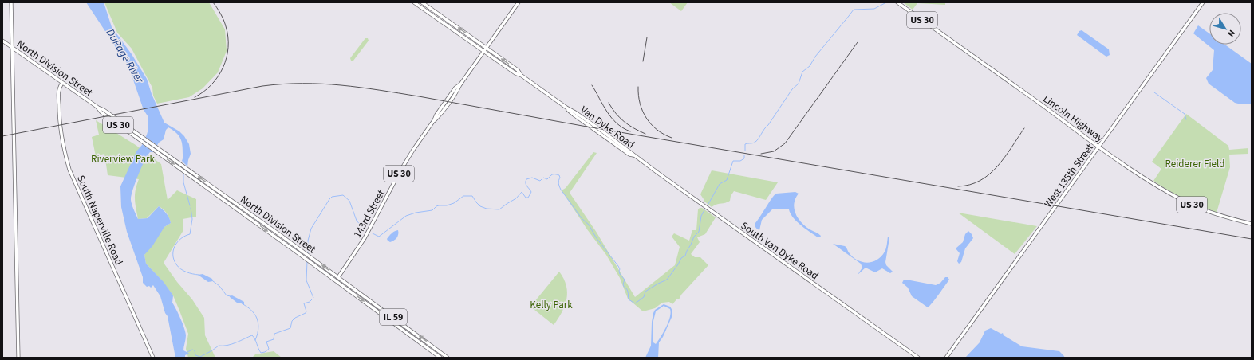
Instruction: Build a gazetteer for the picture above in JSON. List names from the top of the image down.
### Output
{
  "streets": {
    "main road": [
      "US 30",
      "North Division Street",
      "Lincoln Highway",
      "Van Dyke Road",
      "West 135th Street",
      "143rd Street",
      "South Naperville Road",
      "South Van Dyke Road",
      "IL 59"
    ]
  },
  "crossings": [
    ["North Division Street", "143rd Street"],
    ["North Division Street", "South Naperville Road"],
    ["Lincoln Highway", "West 135th Street"],
    ["Van Dyke Road", "143rd Street"],
    ["Van Dyke Road", "South Van Dyke Road"]
  ],
  "water": ["DuPage River"],
  "parks": ["Riverview Park", "Reiderer Field", "Kelly Park"],
  "north": "bottom right"
}
